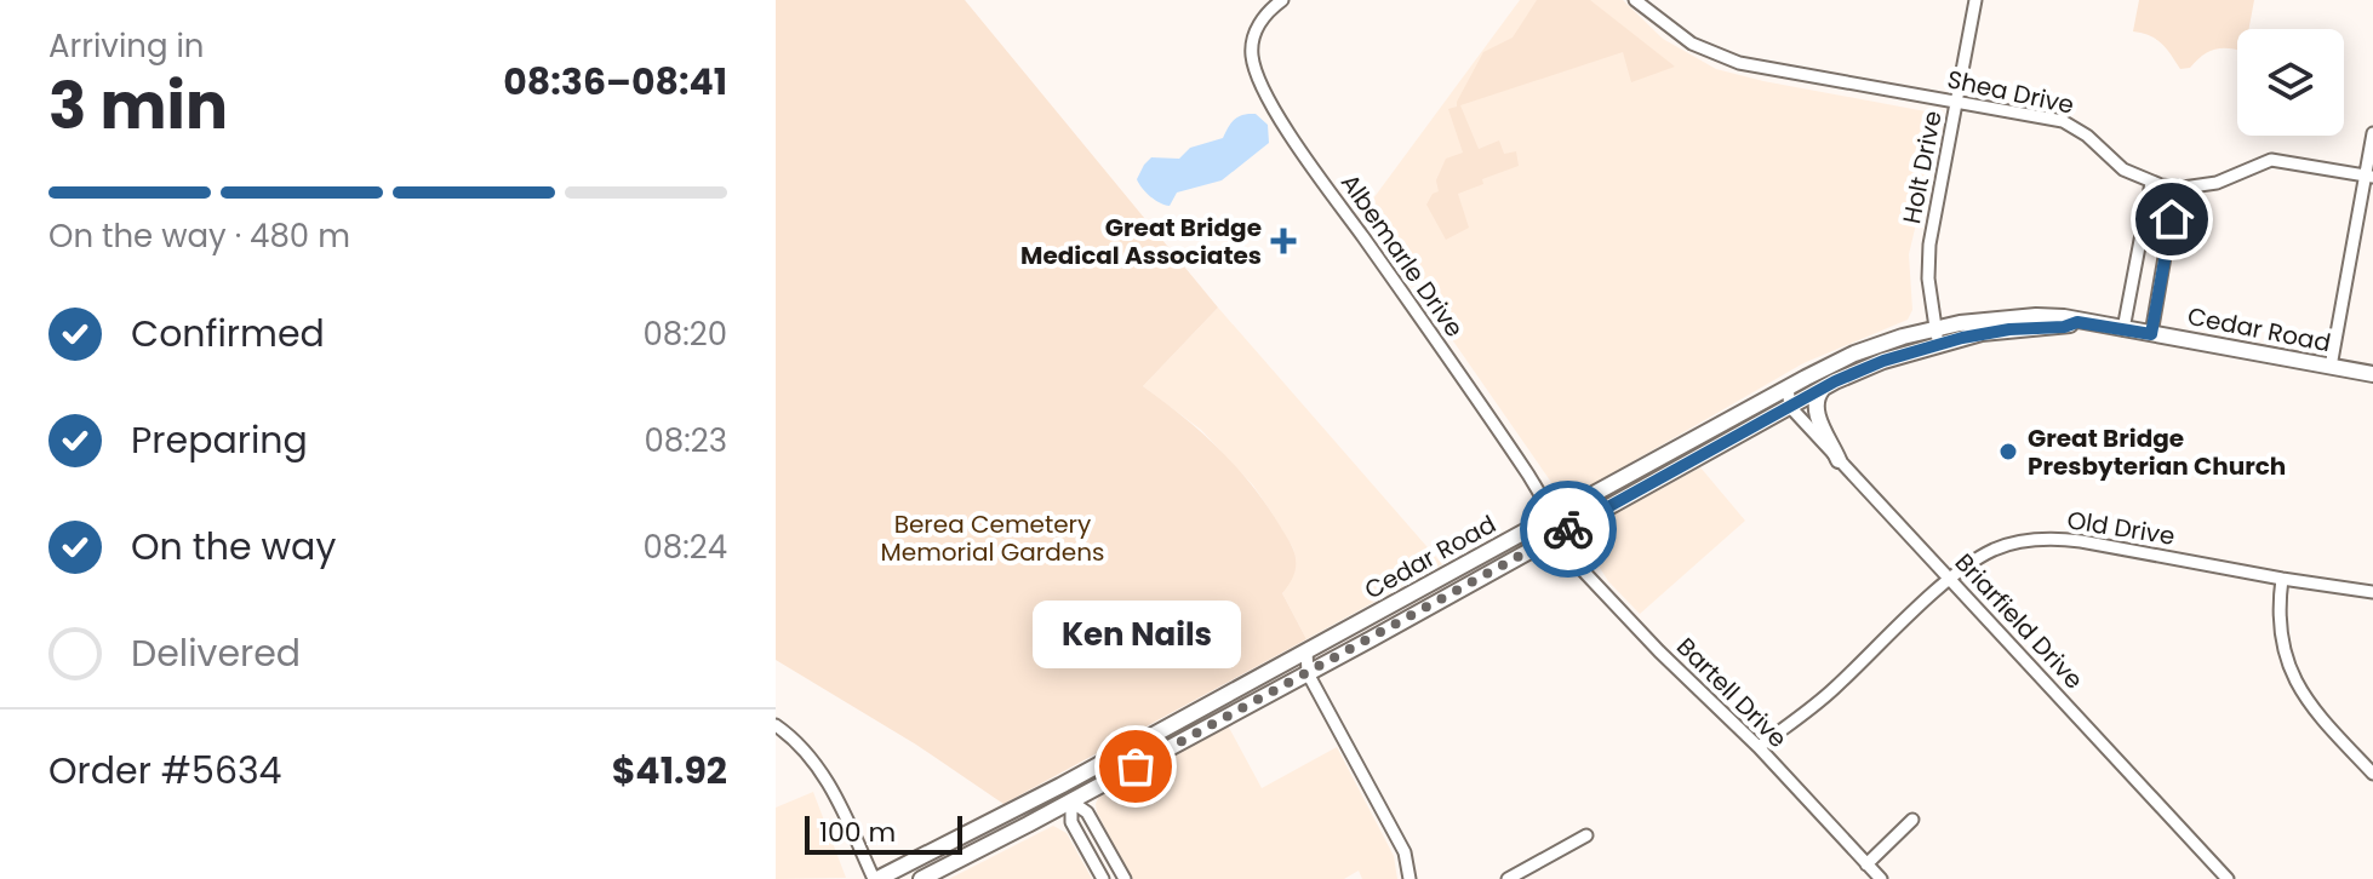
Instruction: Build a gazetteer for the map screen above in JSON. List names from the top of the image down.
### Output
{
  "streets": {
    "main road": ["Cedar Road"],
    "street": [
      "Shea Drive",
      "Holt Drive",
      "Albemarle Drive",
      "Old Drive",
      "Briarfield Drive",
      "Bartell Drive"
    ]
  },
  "crossings": [
    ["Shea Drive", "Holt Drive"],
    ["Holt Drive", "Cedar Road"],
    ["Albemarle Drive", "Cedar Road"],
    ["Albemarle Drive", "Bartell Drive"],
    ["Cedar Road", "Briarfield Drive"],
    ["Cedar Road", "Bartell Drive"],
    ["Old Drive", "Briarfield Drive"],
    ["Old Drive", "Bartell Drive"]
  ],
  "parks": ["Berea Cemetery Memorial Gardens"],
  "places": {
    "health": ["Great Bridge Medical Associates"],
    "other": ["Great Bridge Presbyterian Church", "Ken Nails"]
  },
  "scale_bar": "100 m",
  "page": {
    "heading": ["3 min", "Arriving in", "08:36–08:41"],
    "panel": ["Order #5634", "$41.92"],
    "bar": "On the way · 480 m",
    "list": [
      ["Confirmed", "08:20"],
      ["Preparing", "08:23"],
      ["On the way", "08:24"],
      "Delivered"
    ],
    "bubble": "Ken Nails",
    "scale": "100 m"
  }
}
